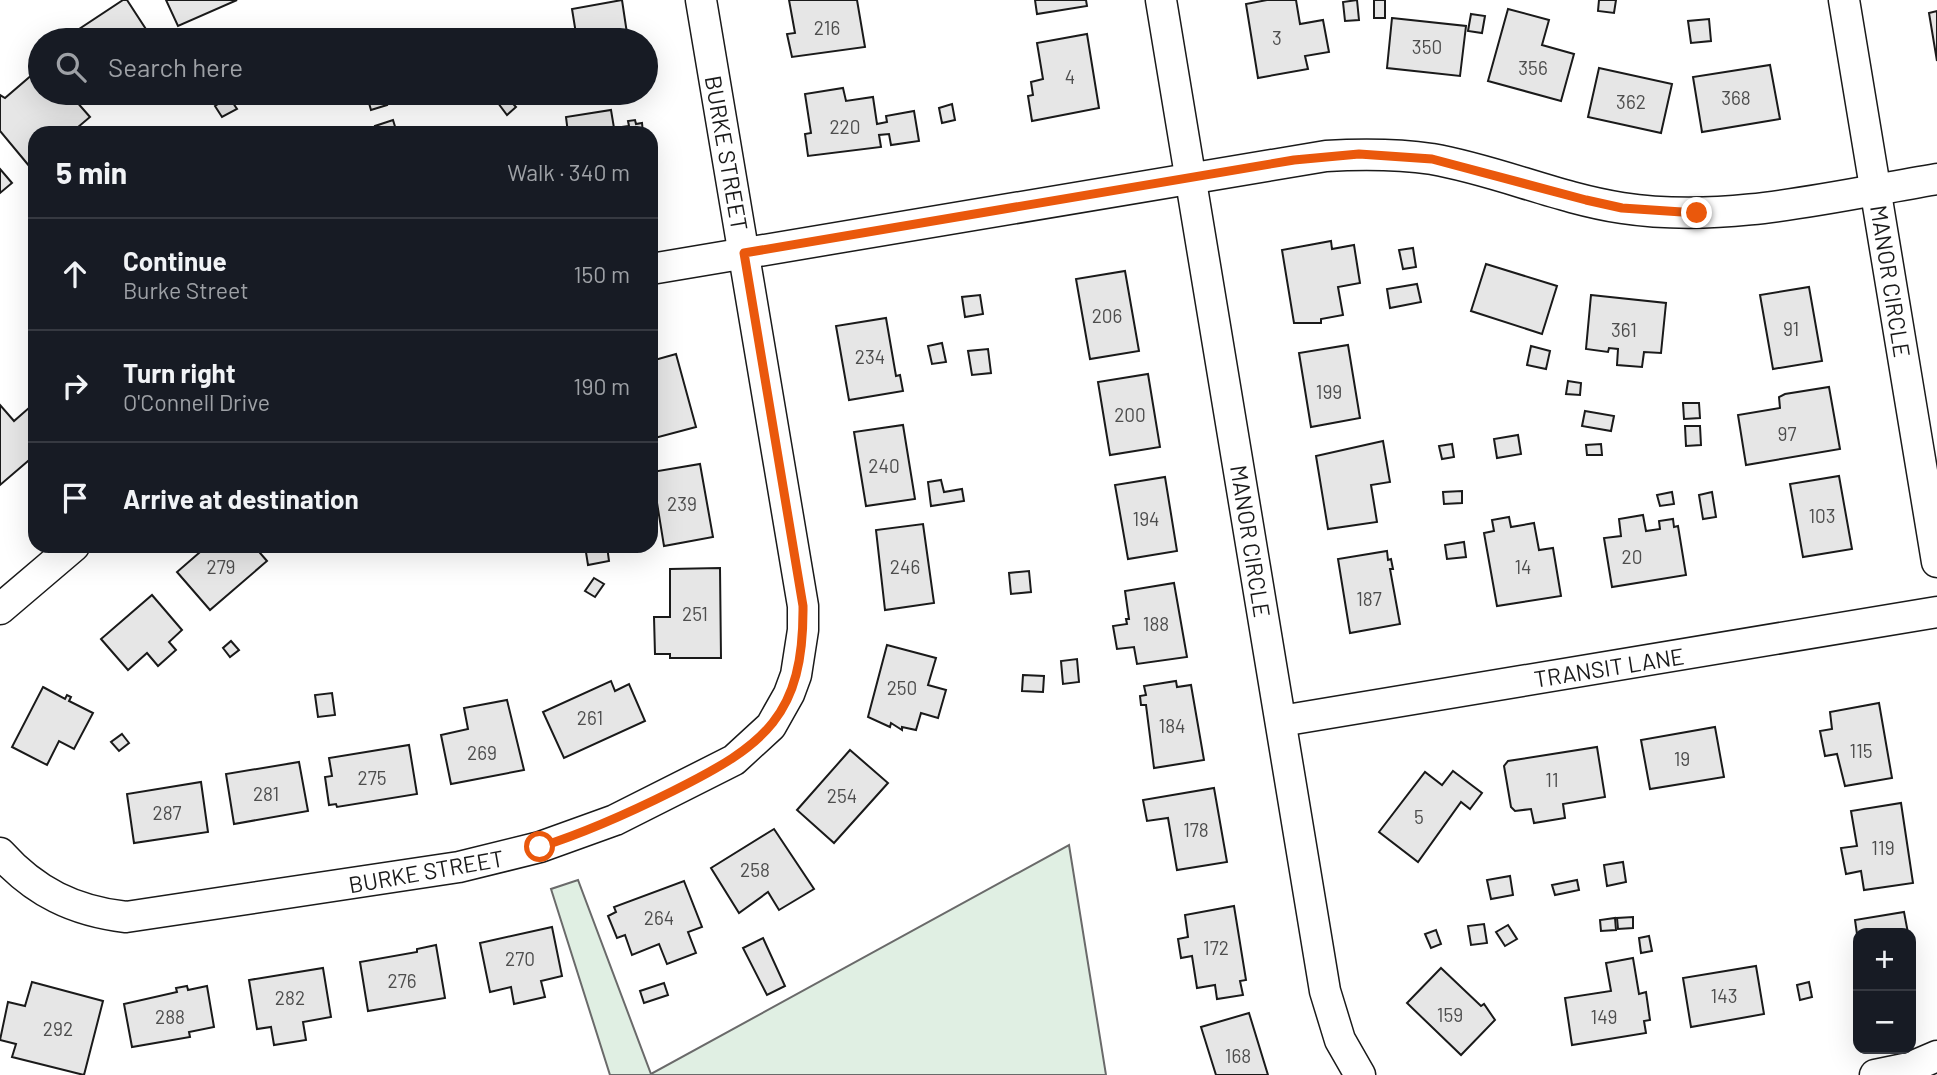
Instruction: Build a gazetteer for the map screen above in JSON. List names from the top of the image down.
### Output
{
  "streets": {
    "street": ["BURKE STREET", "MANOR CIRCLE", "TRANSIT LANE"]
  },
  "crossings": [
    ["MANOR CIRCLE", "TRANSIT LANE"]
  ],
  "house_numbers": [
    "216",
    "3",
    "350",
    "356",
    "4",
    "368",
    "362",
    "220",
    "206",
    "91",
    "361",
    "234",
    "199",
    "200",
    "97",
    "240",
    "239",
    "103",
    "194",
    "20",
    "279",
    "246",
    "14",
    "187",
    "251",
    "188",
    "250",
    "261",
    "184",
    "115",
    "269",
    "19",
    "275",
    "11",
    "281",
    "254",
    "287",
    "5",
    "178",
    "119",
    "258",
    "264",
    "172",
    "270",
    "276",
    "143",
    "282",
    "159",
    "288",
    "149",
    "292",
    "168"
  ],
  "page": {
    "search": "Search here",
    "heading": ["5 min", "Walk · 340 m"],
    "list": [
      ["Continue", "Burke Street", "150 m"],
      ["Turn right", "O'Connell Drive", "190 m"],
      "Arrive at destination"
    ],
    "map_buttons": ["+", "−"]
  }
}
